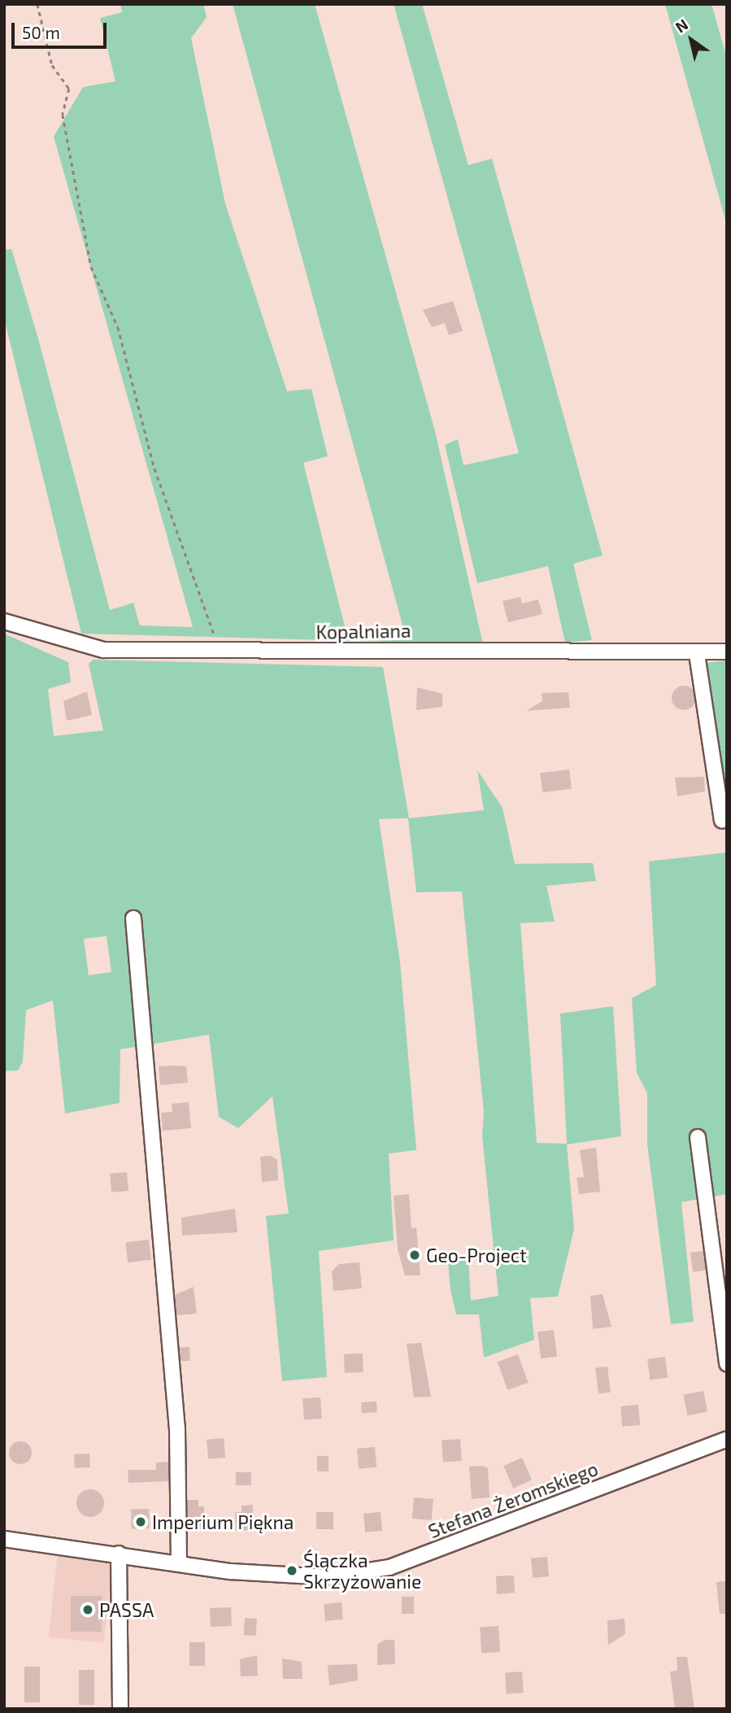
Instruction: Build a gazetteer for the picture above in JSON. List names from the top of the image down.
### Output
{
  "streets": {
    "street": ["Kopalniana", "Stefana Żeromskiego"]
  },
  "places": [
    "Geo-Project",
    "Imperium Piękna",
    "Ślączka Skrzyżowanie",
    "PASSA"
  ],
  "scale_bar": "50 m",
  "north": "top left"
}
